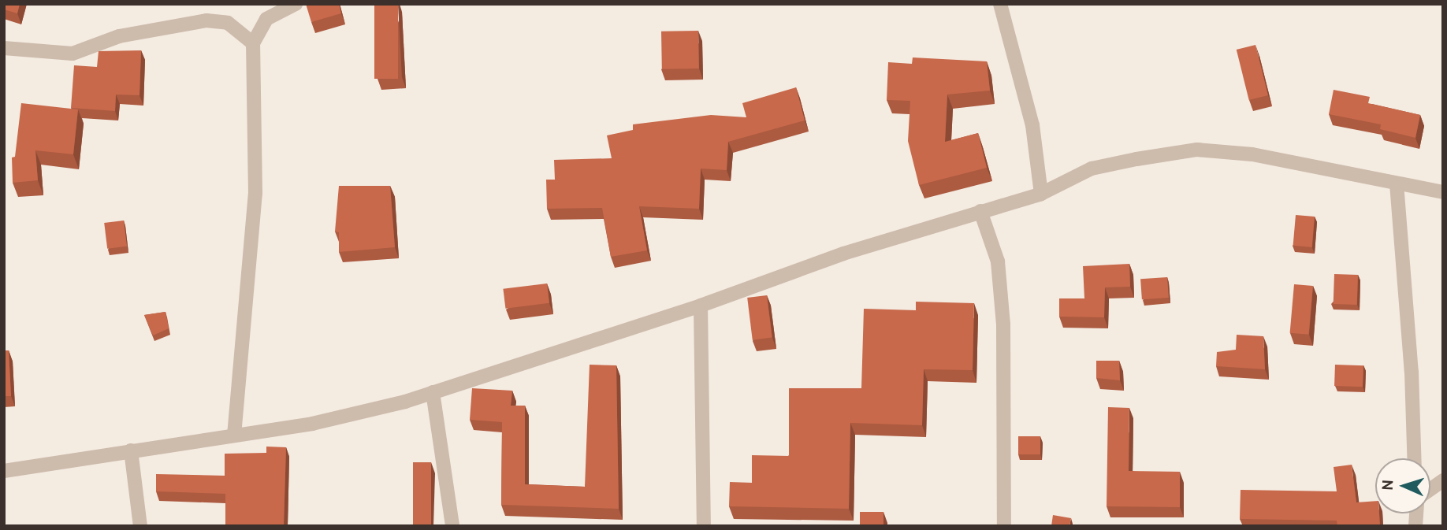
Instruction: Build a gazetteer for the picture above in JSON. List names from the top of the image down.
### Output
{
  "north": "left"
}
